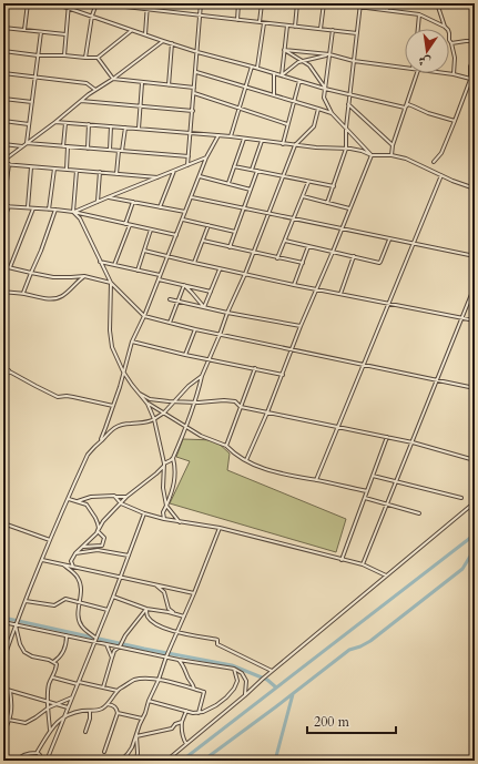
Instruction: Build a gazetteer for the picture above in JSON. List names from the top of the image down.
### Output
{
  "scale_bar": "200 m",
  "north": "bottom"
}
